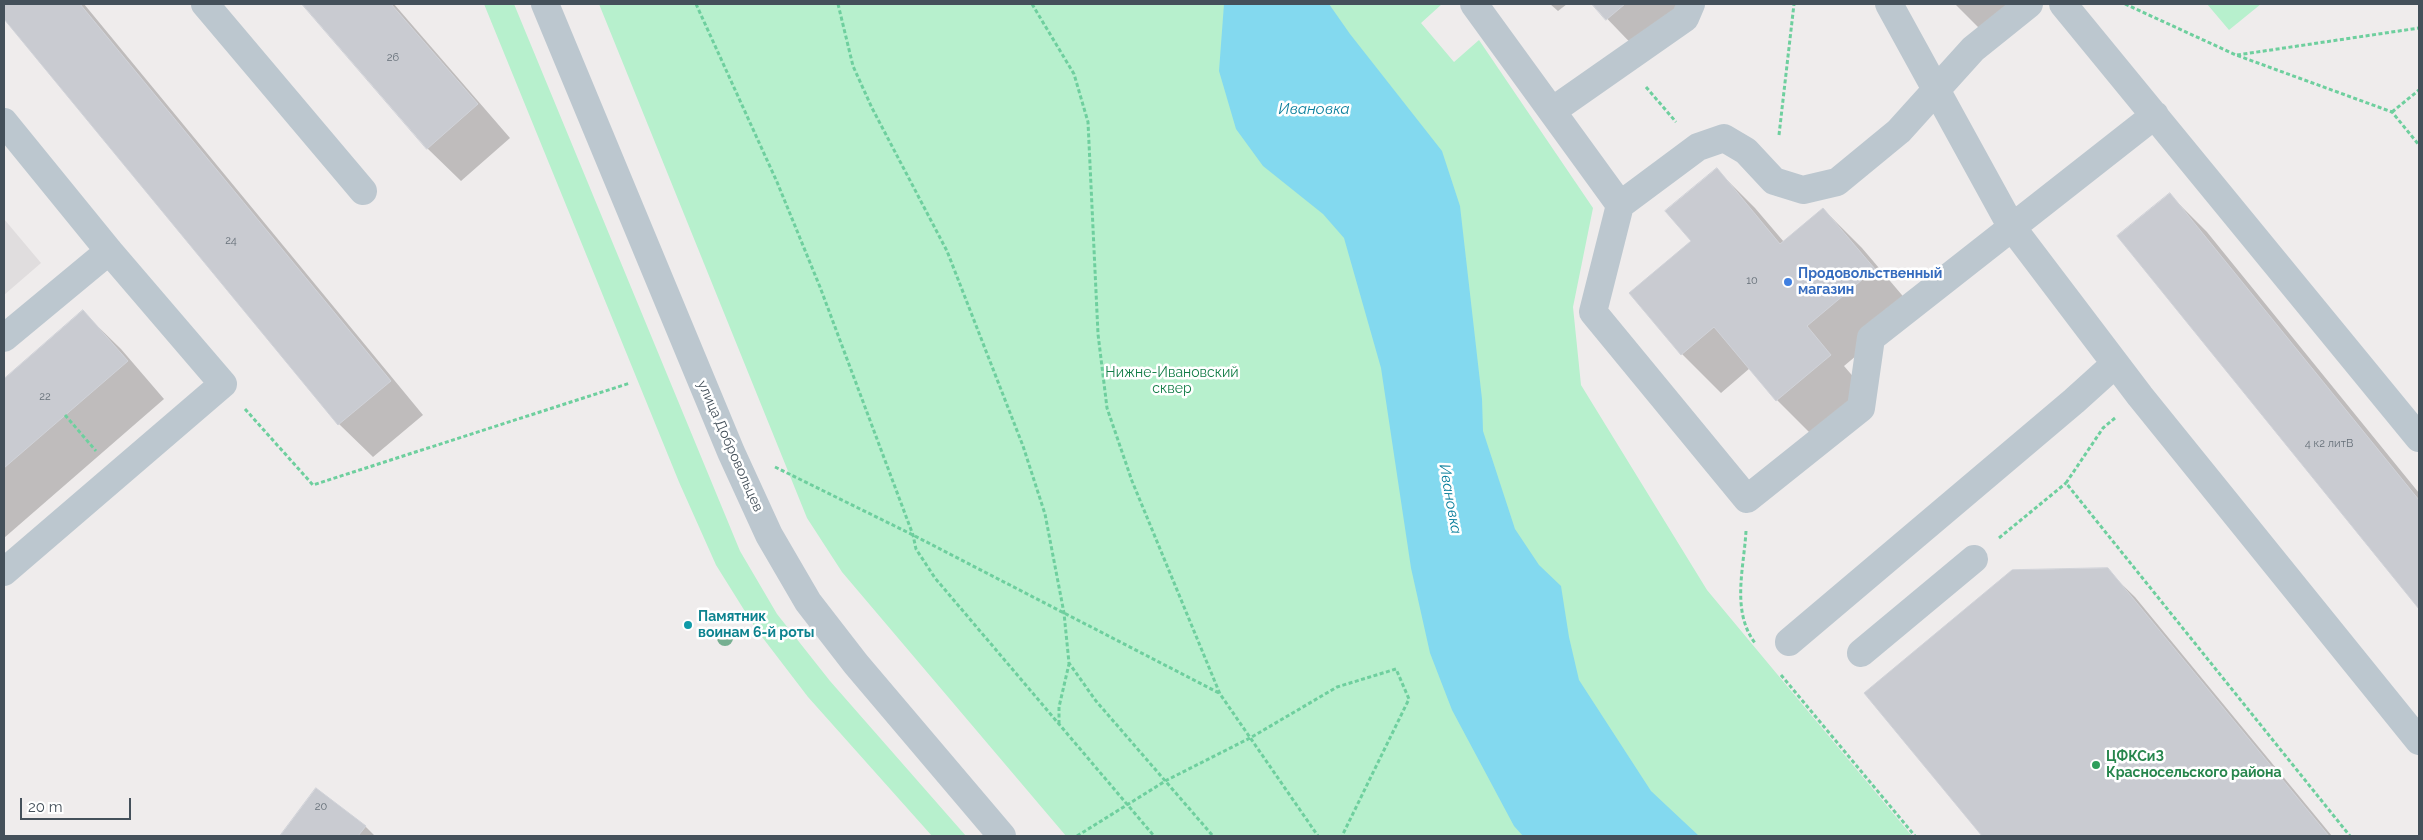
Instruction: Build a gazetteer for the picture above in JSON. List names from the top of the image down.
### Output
{
  "streets": {
    "street": ["улица Добровольцев"]
  },
  "water": ["Ивановка"],
  "parks": ["Нижне-Ивановский сквер"],
  "places": ["Продовольственный магазин", "Памятник воинам 6-й роты", "ЦФКСиЗ Красносельского района"],
  "house_numbers": [
    "26",
    "24",
    "10",
    "22",
    "4 к2 литВ",
    "20"
  ],
  "scale_bar": "20 m"
}
